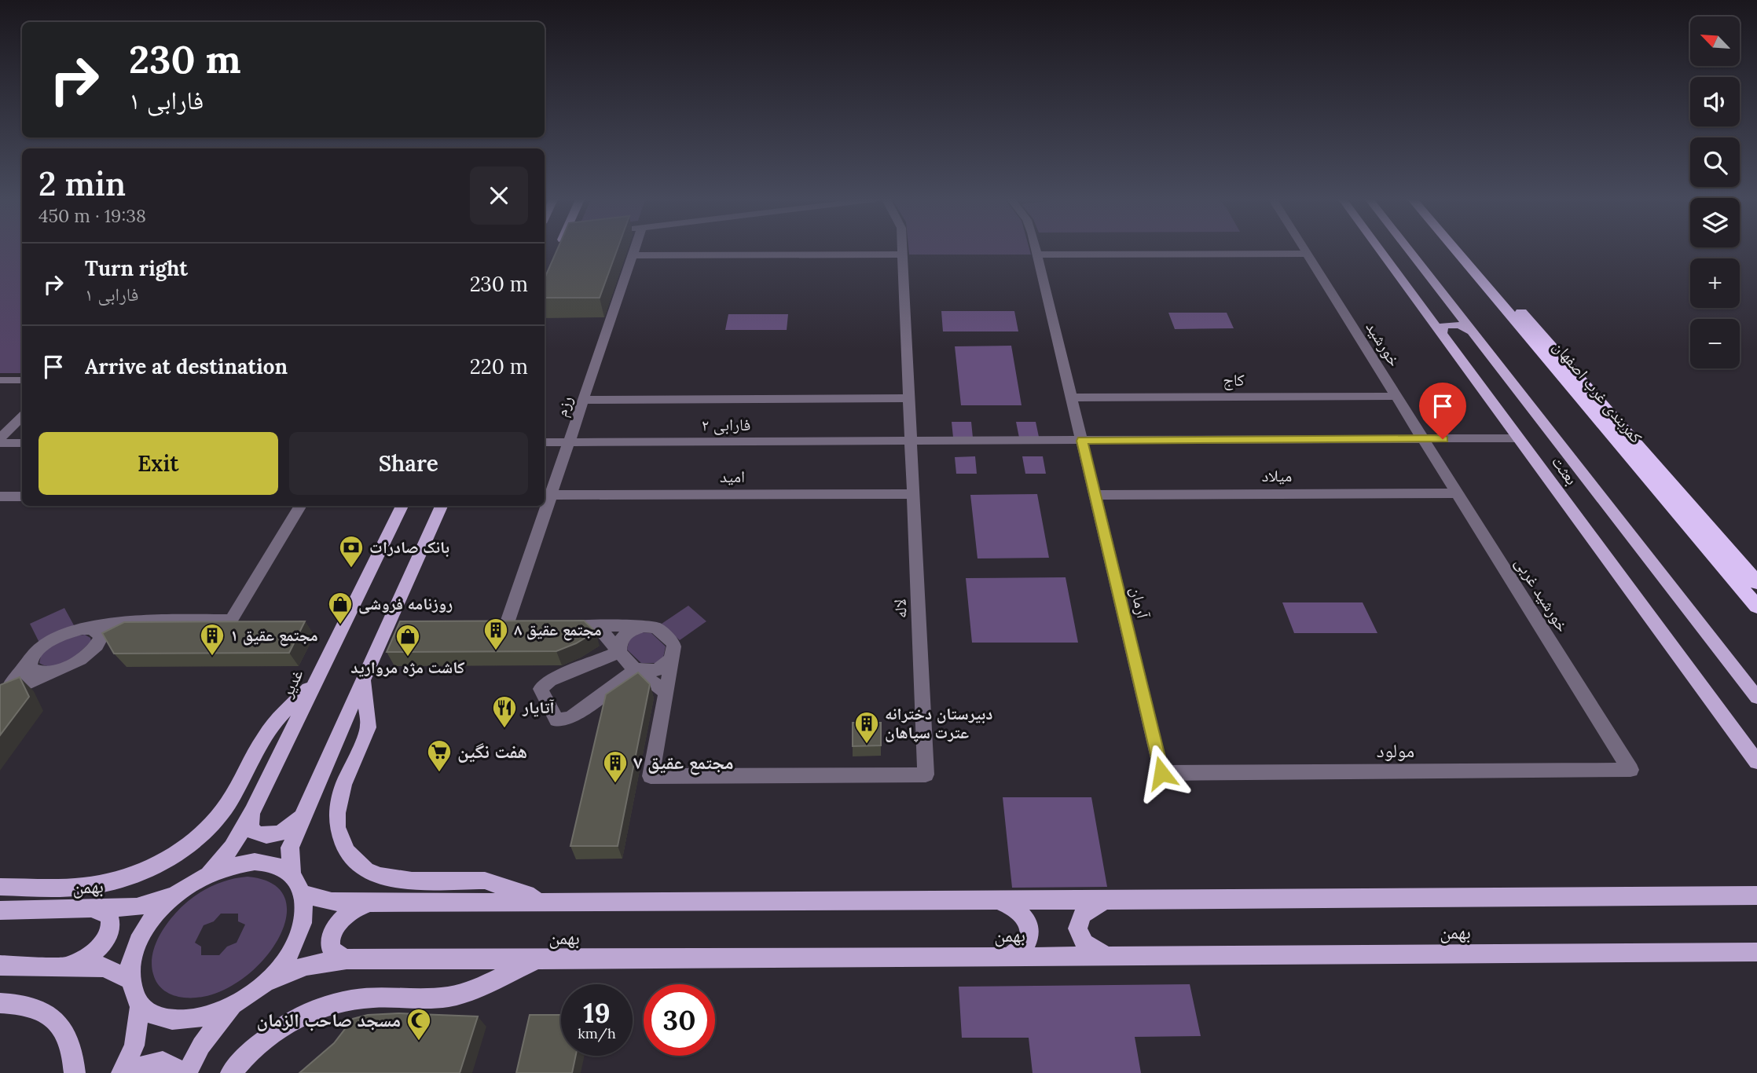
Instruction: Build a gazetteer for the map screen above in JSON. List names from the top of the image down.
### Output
{
  "streets": {
    "highway": ["کمربندی غرب اصفهان"],
    "main road": ["بعثت", "غدیر", "بهمن"],
    "street": [
      "خورشید",
      "کاج",
      "رزم",
      "فارابی ۲",
      "میلاد",
      "امید",
      "خورشید غربی",
      "آرمان",
      "لاله",
      "مولود"
    ]
  },
  "crossings": [
    ["خورشید", "کاج"],
    ["خورشید", "فارابی ۲"],
    ["خورشید", "خورشید غربی"],
    ["کاج", "آرمان"],
    ["رزم", "فارابی ۲"],
    ["رزم", "امید"],
    ["فارابی ۲", "بعثت"],
    ["فارابی ۲", "خورشید غربی"],
    ["فارابی ۲", "آرمان"],
    ["فارابی ۲", "لاله"],
    ["میلاد", "خورشید غربی"],
    ["میلاد", "آرمان"],
    ["امید", "لاله"],
    ["خورشید غربی", "مولود"],
    ["آرمان", "مولود"],
    ["غدیر", "بهمن"]
  ],
  "places": {
    "bank": ["بانک صادرات"],
    "shop": ["روزنامه فروشی", "کاشت مژه مروارید"],
    "building": [
      "مجتمع عقیق ۸",
      "مجتمع عقیق ۱",
      "دبیرستان دخترانه عترت سپاهان",
      "مجتمع عقیق ۷"
    ],
    "restaurant": ["آتایار"],
    "supermarket": ["هفت نگین"],
    "mosque": ["مسجد صاحب الزمان"]
  },
  "north": "top left",
  "page": {
    "map_buttons": ["+", "−"],
    "turn": ["230 m", "فارابی ۱"],
    "heading": ["2 min", "450 m · 19:38"],
    "list": [
      {
        "name": "Turn right",
        "note": "فارابی ۱",
        "value": "230 m"
      },
      {
        "name": "Arrive at destination",
        "value": "220 m"
      }
    ],
    "buttons": ["Exit", "Share"],
    "speed": "19 km/h",
    "limit": "30"
  }
}
